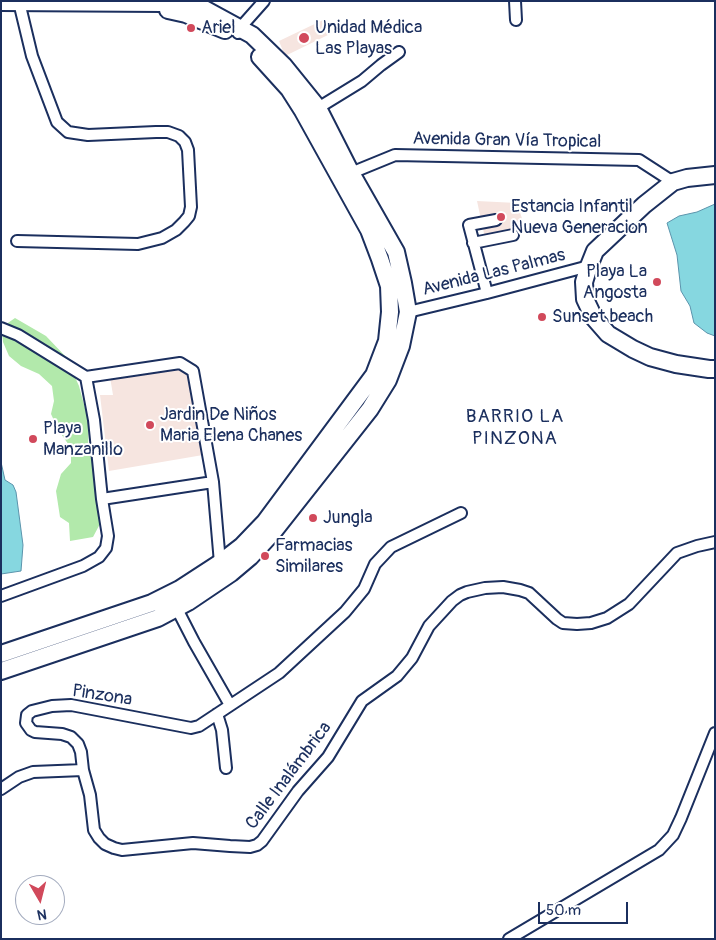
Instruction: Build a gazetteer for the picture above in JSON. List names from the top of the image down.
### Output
{
  "streets": {
    "street": [
      "Avenida Gran Vía Tropical",
      "Avenida Las Palmas",
      "Pinzona",
      "Calle Inalámbrica"
    ]
  },
  "crossings": [
    ["Pinzona", "Calle Inalámbrica"]
  ],
  "districts": ["BARRIO LA PINZONA"],
  "places": [
    "Ariel",
    "Unidad Médica Las Playas",
    "Estancia Infantil Nueva Generacion",
    "Playa La Angosta",
    "Sunset beach",
    "Jardin De Niños Maria Elena Chanes",
    "Playa Manzanillo",
    "Jungla",
    "Farmacias Similares"
  ],
  "scale_bar": "50 m",
  "north": "bottom"
}
